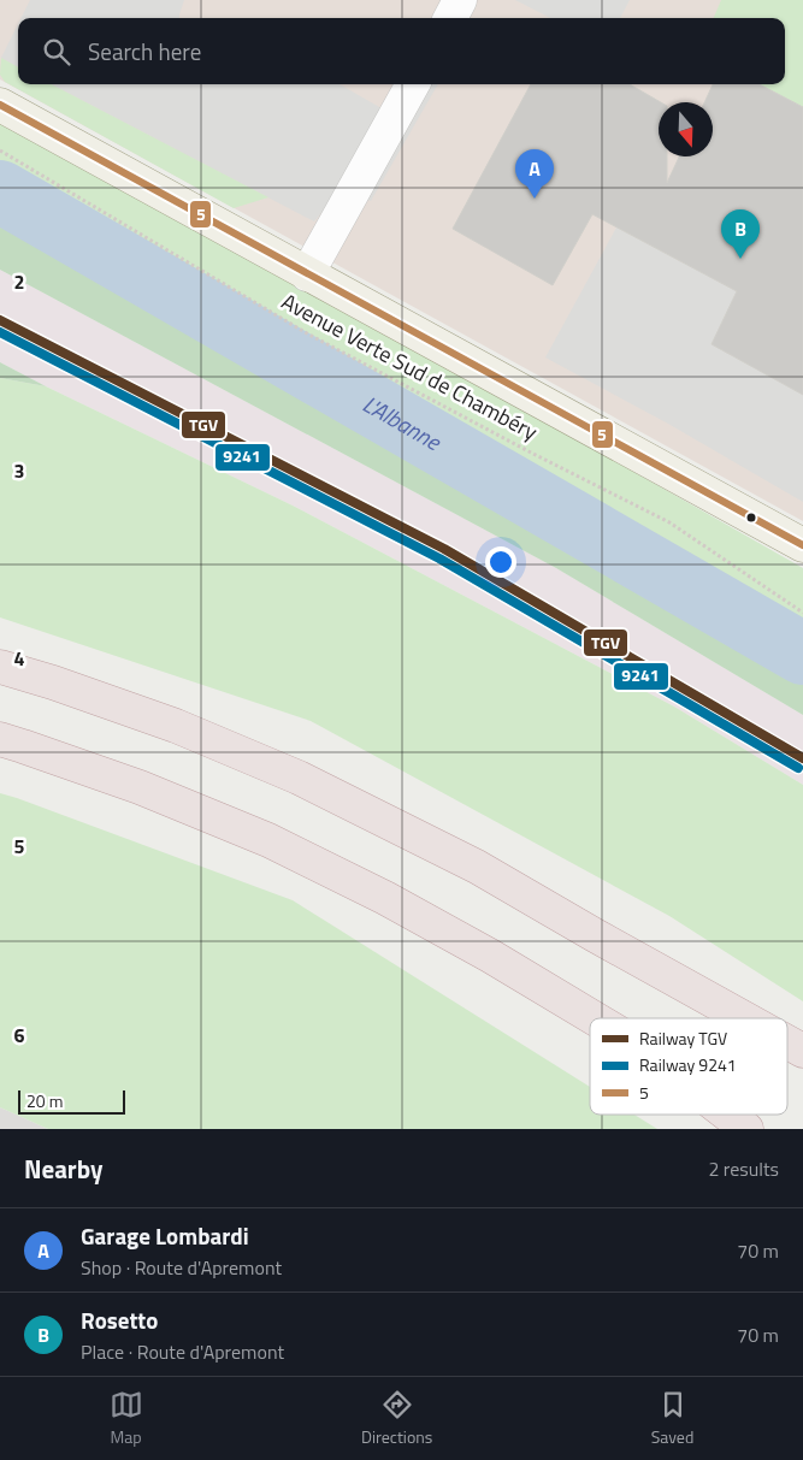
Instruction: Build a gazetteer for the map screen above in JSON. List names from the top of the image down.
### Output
{
  "streets": {
    "path": ["Avenue Verte Sud de Chambéry"]
  },
  "water": ["L'Albanne"],
  "lines": ["transit line 5", "rail line TGV", "rail line 9241"],
  "legend": ["Railway TGV", "Railway 9241", "5"],
  "scale_bar": "20 m",
  "north": "bottom",
  "page": {
    "search": "Search here",
    "pins": ["A", "B"],
    "scale": "20 m",
    "heading": ["Nearby", "2 results"],
    "list": [
      {
        "mark": "A",
        "name": "Garage Lombardi",
        "note": "Shop · Route d'Apremont",
        "value": "70 m"
      },
      {
        "mark": "B",
        "name": "Rosetto",
        "note": "Place · Route d'Apremont",
        "value": "70 m"
      }
    ],
    "nav": ["Map", "Directions", "Saved"]
  },
  "grid": {
    "rows": [
      "2",
      "3",
      "4",
      "5",
      "6"
    ]
  }
}
